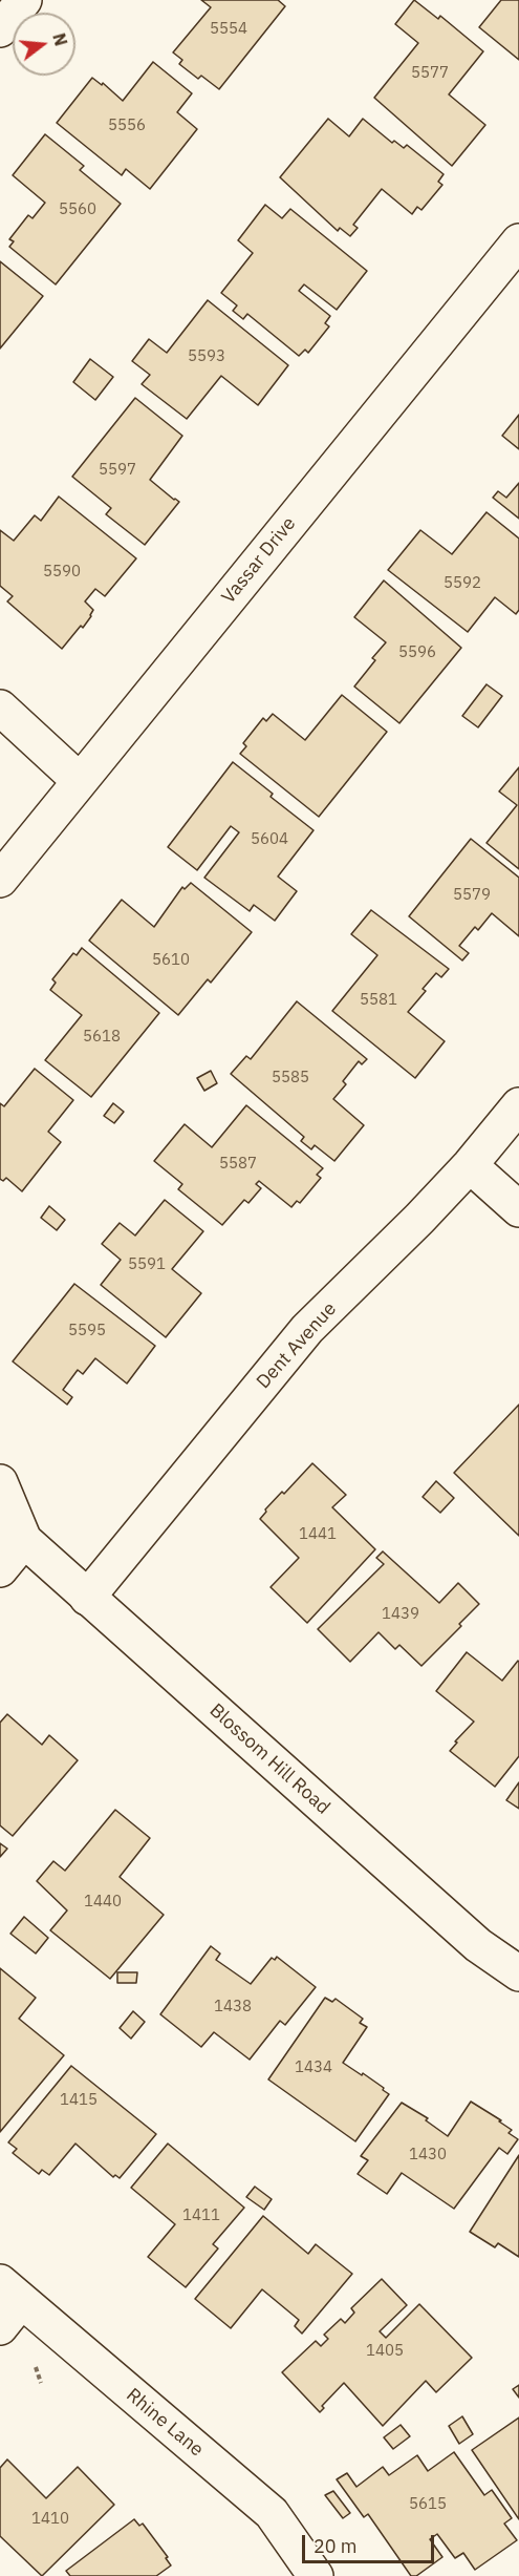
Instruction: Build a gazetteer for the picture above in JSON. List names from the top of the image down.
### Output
{
  "streets": {
    "street": [
      "Vassar Drive",
      "Dent Avenue",
      "Blossom Hill Road",
      "Rhine Lane"
    ]
  },
  "crossings": [
    ["Dent Avenue", "Blossom Hill Road"]
  ],
  "house_numbers": [
    "5554",
    "5577",
    "5556",
    "5560",
    "5593",
    "5597",
    "5590",
    "5592",
    "5596",
    "5604",
    "5579",
    "5610",
    "5581",
    "5618",
    "5585",
    "5587",
    "5591",
    "5595",
    "1441",
    "1439",
    "1440",
    "1438",
    "1434",
    "1415",
    "1430",
    "1411",
    "1405",
    "5615",
    "1410"
  ],
  "scale_bar": "20 m",
  "north": "right"
}
